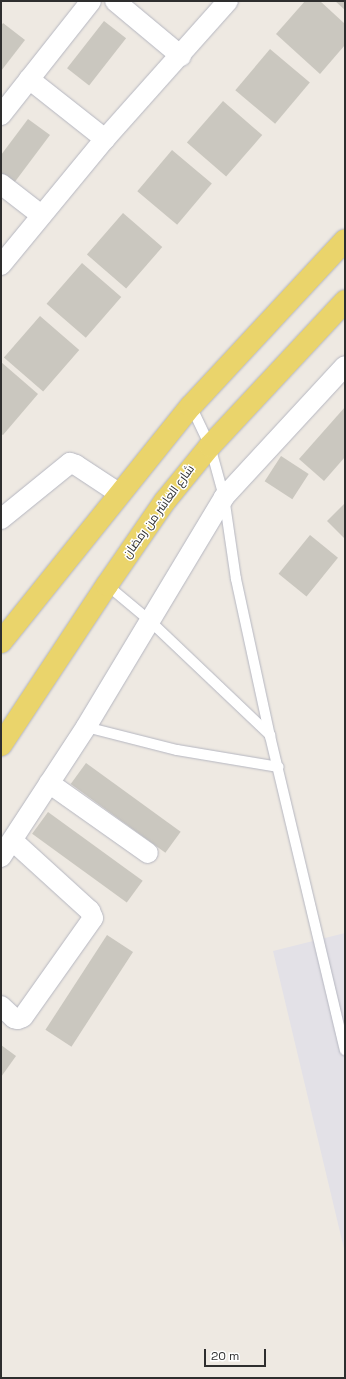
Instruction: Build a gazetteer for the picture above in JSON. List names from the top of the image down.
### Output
{
  "streets": {
    "main road": ["شارع العاشر من رمضان"]
  },
  "scale_bar": "20 m"
}
